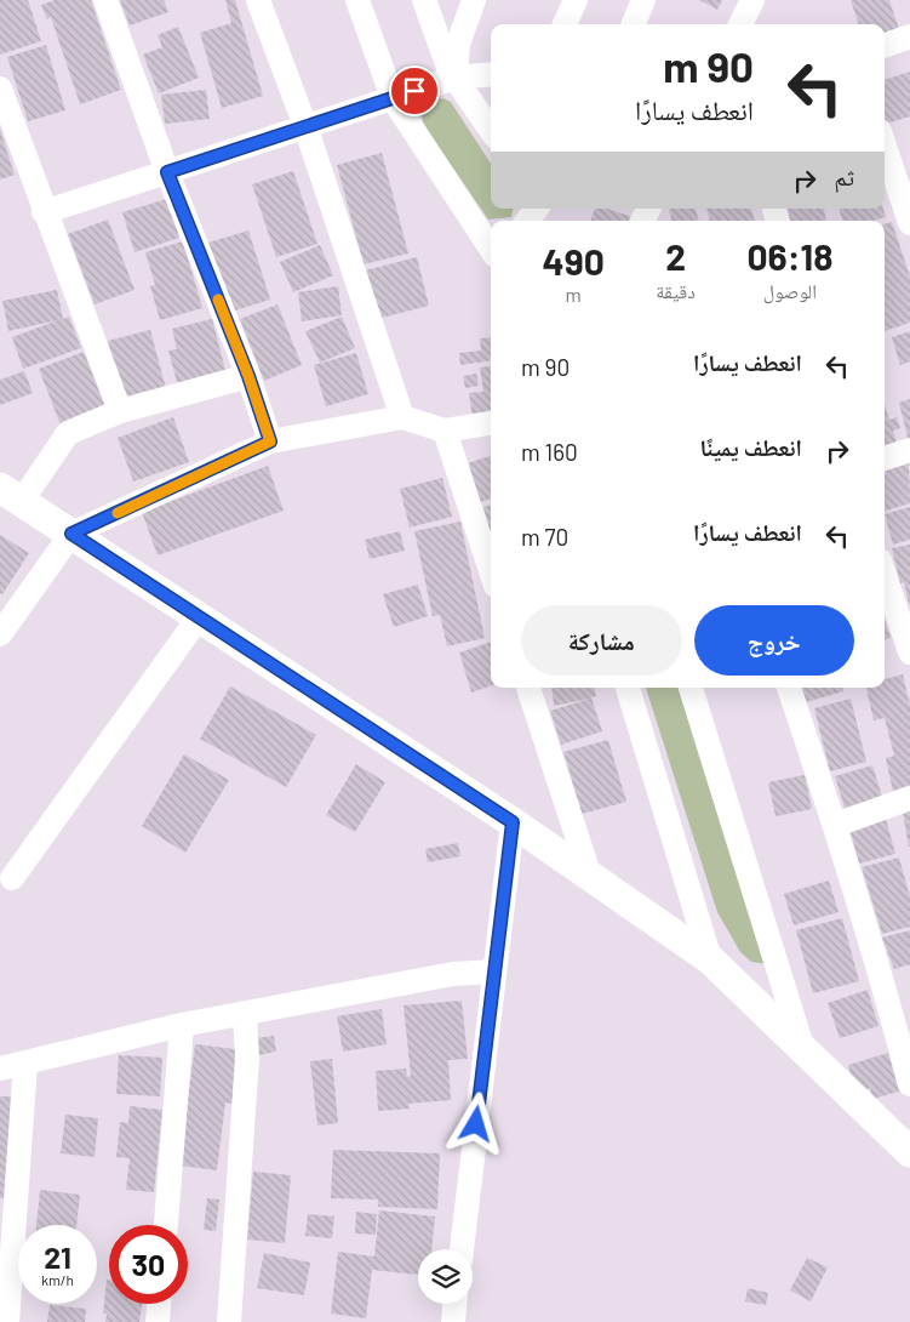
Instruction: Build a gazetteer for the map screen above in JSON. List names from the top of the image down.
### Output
{
  "page": {
    "turn": ["90 m", "انعطف يسارًا"],
    "then": "ثم",
    "eta": [
      "06:18",
      "الوصول",
      "2",
      "دقيقة",
      "490",
      "m"
    ],
    "list": [
      {
        "name": "انعطف يسارًا",
        "value": "90 m"
      },
      {
        "name": "انعطف يمينًا",
        "value": "160 m"
      },
      {
        "name": "انعطف يسارًا",
        "value": "70 m"
      }
    ],
    "buttons": ["خروج", "مشاركة"],
    "speed": "21 km/h",
    "limit": "30"
  }
}
